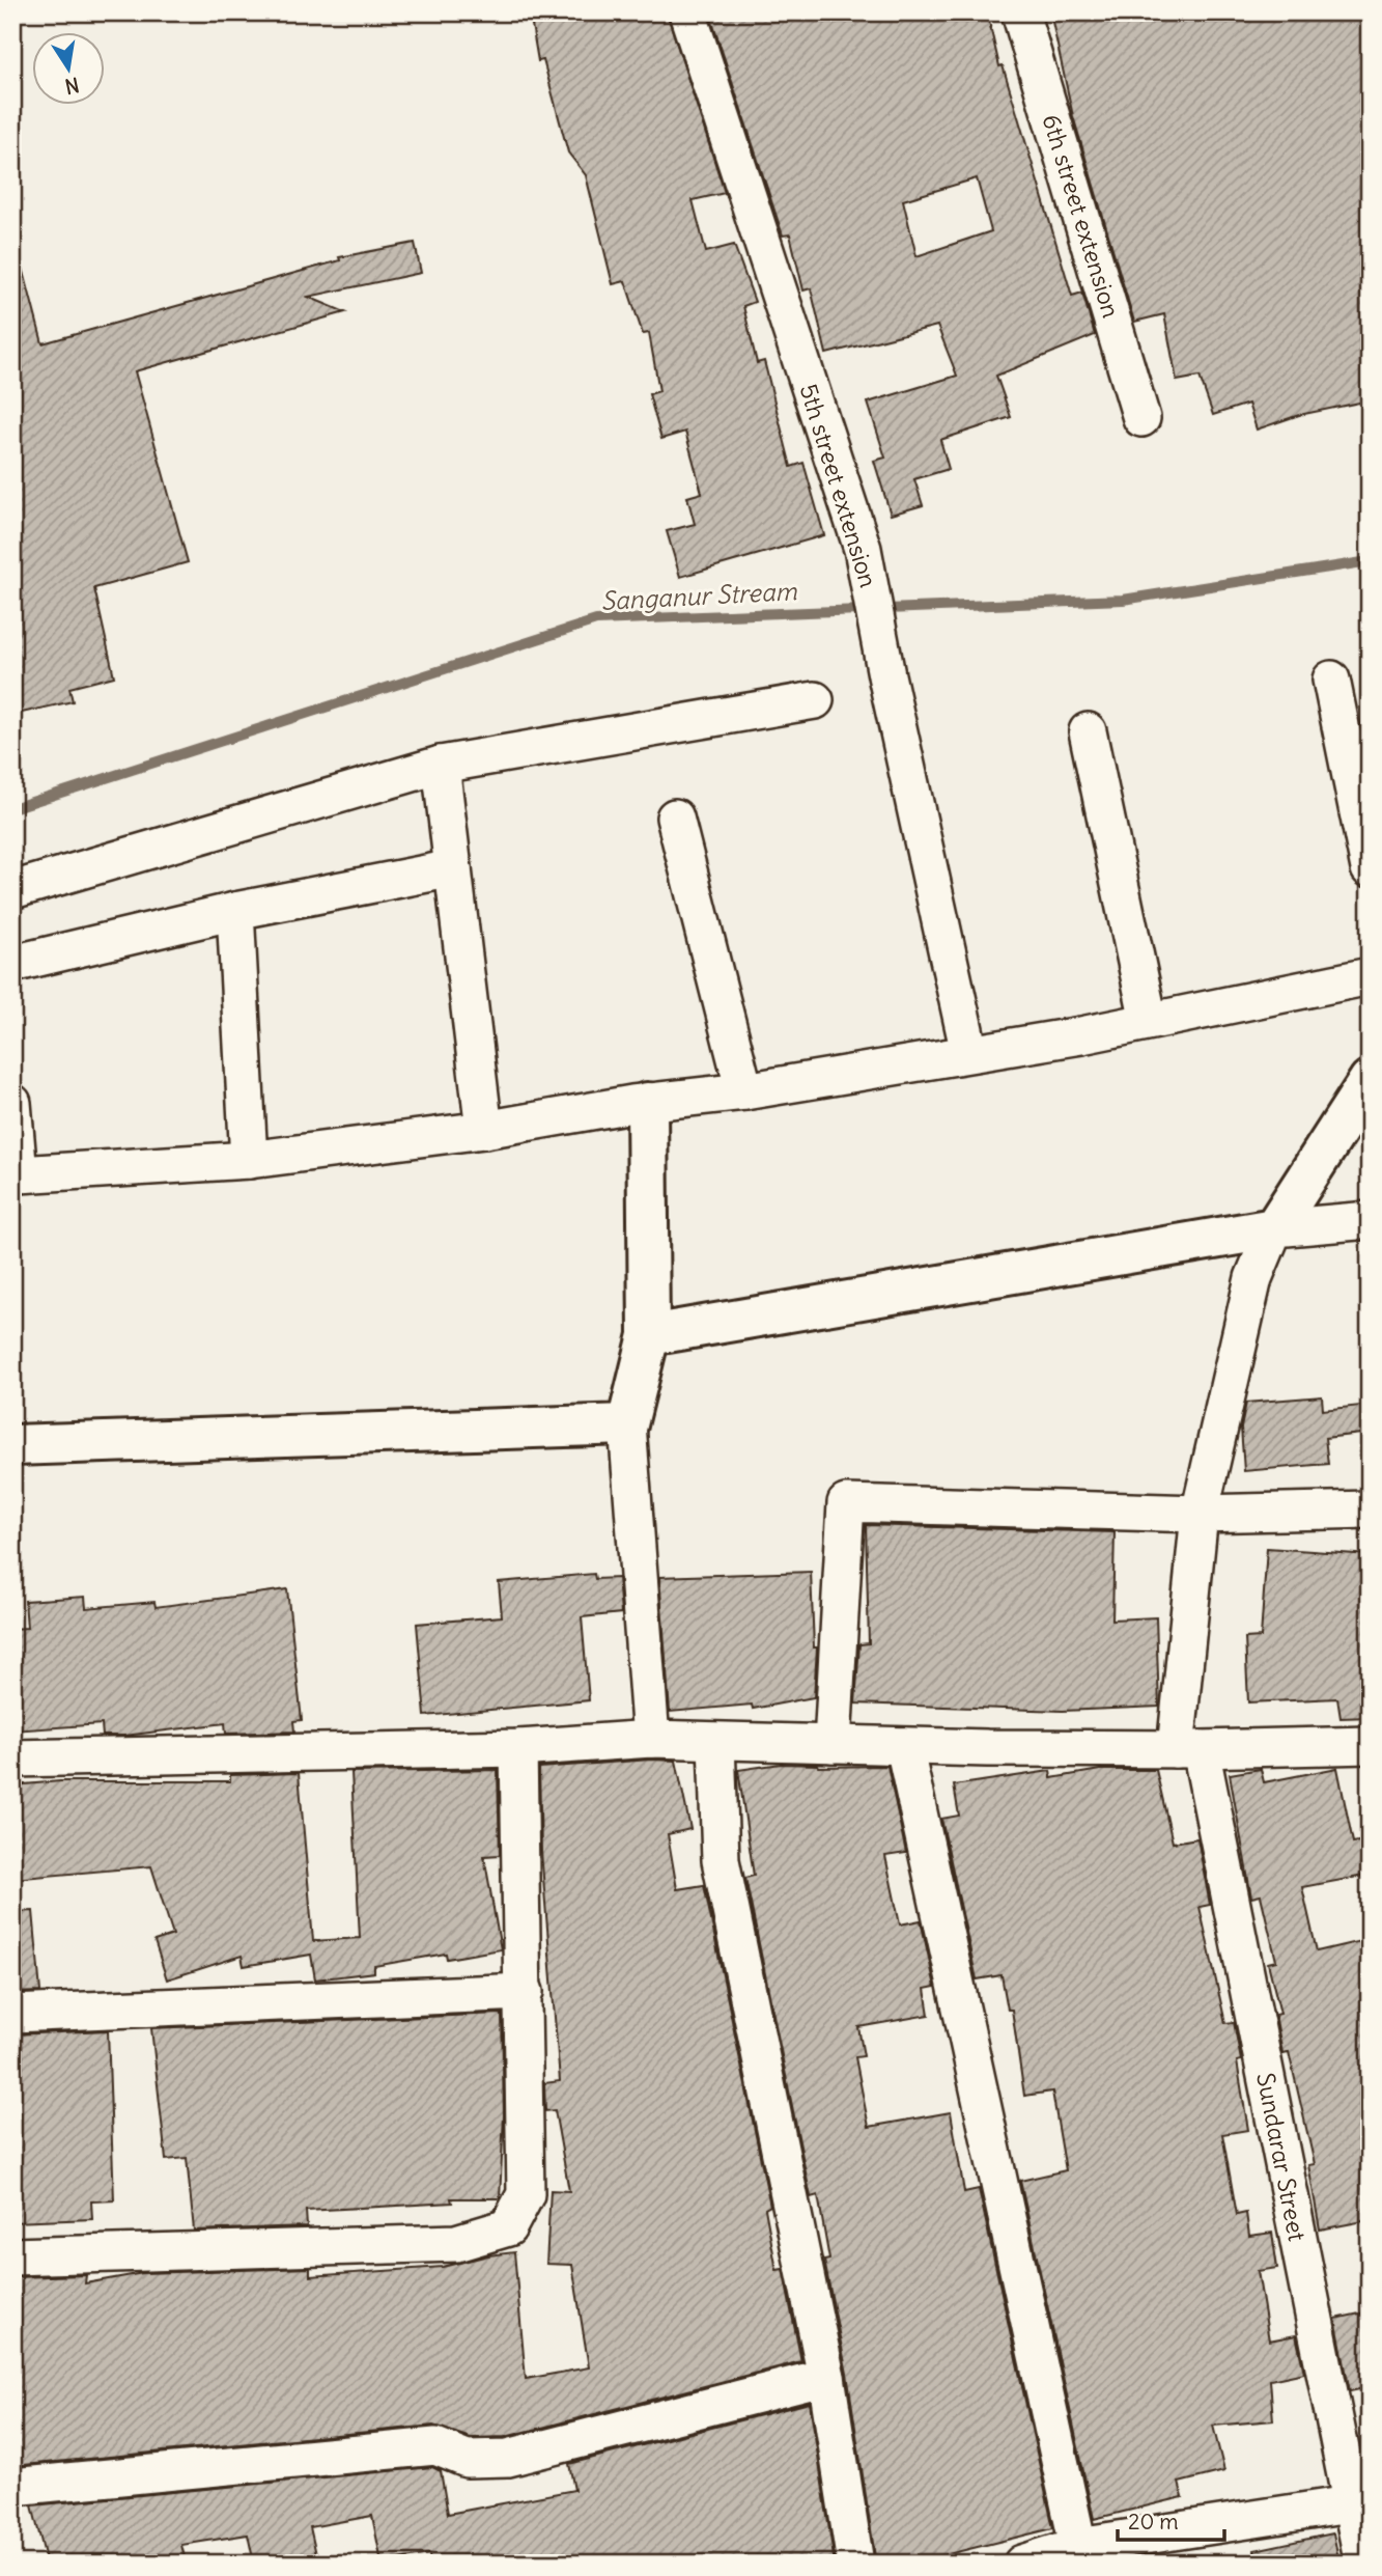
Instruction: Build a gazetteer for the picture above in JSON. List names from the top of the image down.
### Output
{
  "streets": {
    "street": ["6th street extension", "5th street extension", "Sundarar Street"]
  },
  "water": ["Sanganur Stream"],
  "scale_bar": "20 m",
  "north": "bottom"
}
